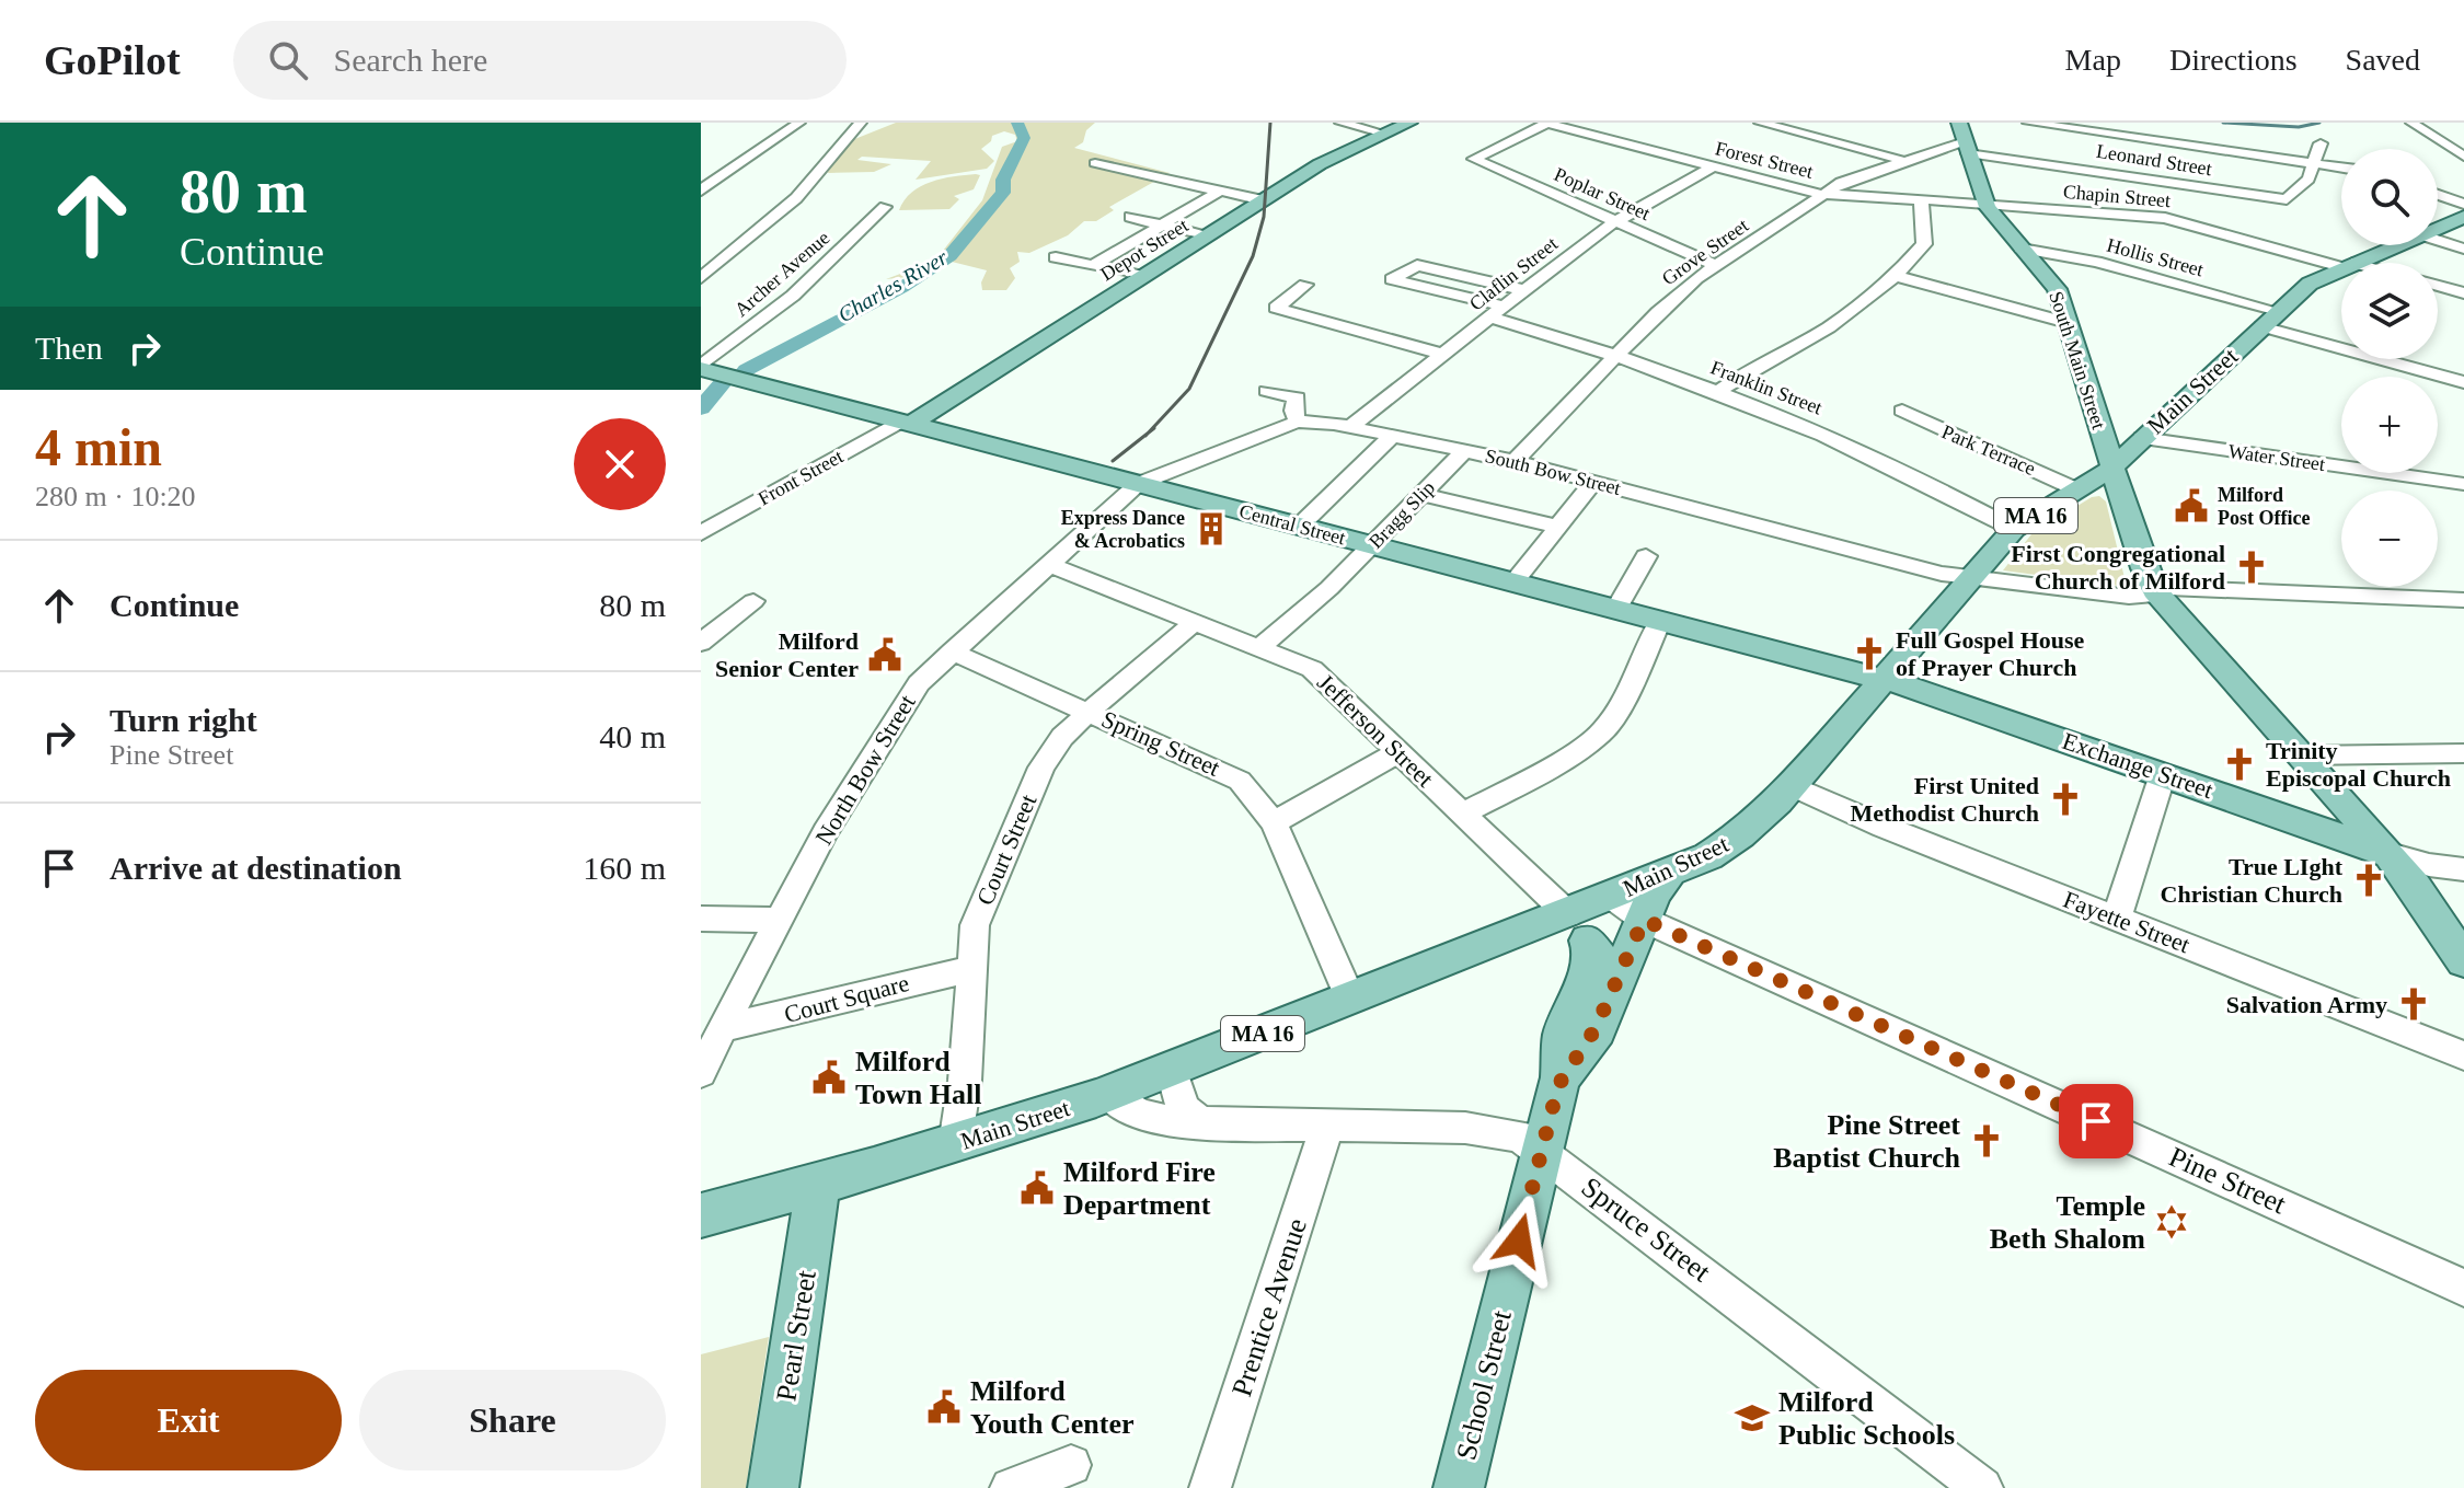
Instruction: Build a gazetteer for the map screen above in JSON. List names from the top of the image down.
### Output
{
  "streets": {
    "main road": [
      "Depot Street",
      "South Main Street",
      "Main Street",
      "MA 16",
      "Central Street",
      "Exchange Street",
      "Pearl Street",
      "School Street"
    ],
    "street": [
      "Forest Street",
      "Leonard Street",
      "Poplar Street",
      "Chapin Street",
      "Grove Street",
      "Hollis Street",
      "Archer Avenue",
      "Claflin Street",
      "Franklin Street",
      "Park Terrace",
      "Water Street",
      "South Bow Street",
      "Front Street",
      "Bragg Slip",
      "Jefferson Street",
      "Spring Street",
      "North Bow Street",
      "Court Street",
      "Fayette Street",
      "Court Square",
      "Pine Street",
      "Spruce Street",
      "Prentice Avenue"
    ]
  },
  "crossings": [
    ["Forest Street", "Poplar Street"],
    ["Forest Street", "Chapin Street"],
    ["Forest Street", "Grove Street"],
    ["Forest Street", "Claflin Street"],
    ["Forest Street", "South Main Street"],
    ["Leonard Street", "Chapin Street"],
    ["Leonard Street", "Grove Street"],
    ["Leonard Street", "South Main Street"],
    ["Poplar Street", "Grove Street"],
    ["Poplar Street", "Claflin Street"],
    ["Chapin Street", "South Main Street"],
    ["Depot Street", "Front Street"],
    ["Depot Street", "Central Street"],
    ["Grove Street", "South Main Street"],
    ["Grove Street", "Franklin Street"],
    ["Grove Street", "South Bow Street"],
    ["Hollis Street", "South Main Street"],
    ["Hollis Street", "Main Street"],
    ["Archer Avenue", "Central Street"],
    ["Claflin Street", "Franklin Street"],
    ["Claflin Street", "South Bow Street"],
    ["South Main Street", "Main Street"],
    ["South Main Street", "South Bow Street"],
    ["Franklin Street", "Main Street"],
    ["Main Street", "Park Terrace"],
    ["Main Street", "Water Street"],
    ["Main Street", "South Bow Street"],
    ["Main Street", "Central Street"],
    ["Main Street", "Jefferson Street"],
    ["Main Street", "Spring Street"],
    ["Main Street", "Exchange Street"],
    ["Main Street", "Court Street"],
    ["Main Street", "Fayette Street"],
    ["Main Street", "Pine Street"],
    ["Main Street", "Spruce Street"],
    ["Main Street", "Pearl Street"],
    ["Main Street", "School Street"],
    ["South Bow Street", "Bragg Slip"],
    ["South Bow Street", "Central Street"],
    ["South Bow Street", "North Bow Street"],
    ["Front Street", "Central Street"],
    ["Bragg Slip", "Central Street"],
    ["Bragg Slip", "Jefferson Street"],
    ["Central Street", "Exchange Street"],
    ["Central Street", "North Bow Street"],
    ["Jefferson Street", "North Bow Street"],
    ["Jefferson Street", "Court Street"],
    ["Spring Street", "North Bow Street"],
    ["Spring Street", "Court Street"],
    ["North Bow Street", "Court Square"],
    ["Court Street", "Court Square"],
    ["Pine Street", "School Street"],
    ["Spruce Street", "Prentice Avenue"],
    ["Spruce Street", "School Street"]
  ],
  "water": ["Charles River"],
  "places": {
    "public building": [
      "Milford Post Office",
      "Milford Senior Center",
      "Milford Town Hall",
      "Milford Fire Department",
      "Milford Youth Center"
    ],
    "building": ["Express Dance & Acrobatics"],
    "church": [
      "First Congregational Church of Milford",
      "Full Gospel House of Prayer Church",
      "Trinity Episcopal Church",
      "First United Methodist Church",
      "True LIght Christian Church",
      "Salvation Army",
      "Pine Street Baptist Church"
    ],
    "synagogue": ["Temple Beth Shalom"],
    "school or university": ["Milford Public Schools"]
  },
  "page": {
    "header": "GoPilot",
    "search": "Search here",
    "nav": ["Map", "Directions", "Saved"],
    "turn": ["80 m", "Continue"],
    "map_buttons": ["+", "−"],
    "then": "Then",
    "heading": ["4 min", "280 m · 10:20"],
    "list": [
      {
        "name": "Continue",
        "value": "80 m"
      },
      {
        "name": "Turn right",
        "note": "Pine Street",
        "value": "40 m"
      },
      {
        "name": "Arrive at destination",
        "value": "160 m"
      }
    ],
    "buttons": ["Exit", "Share"]
  }
}
